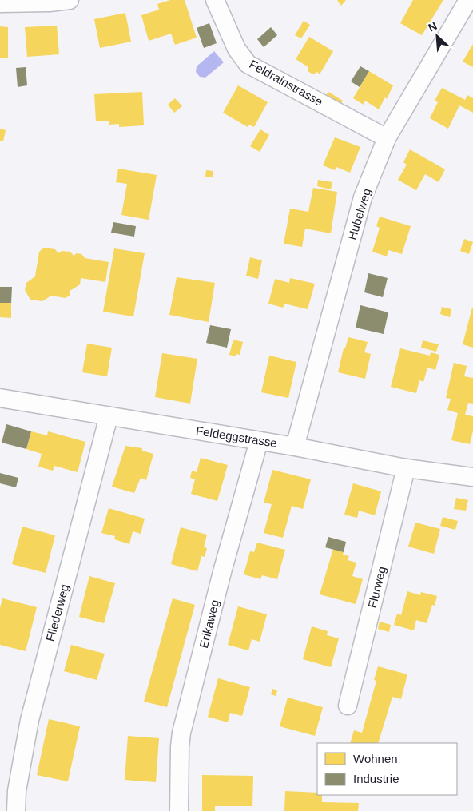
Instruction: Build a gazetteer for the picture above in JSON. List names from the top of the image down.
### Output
{
  "streets": {
    "street": [
      "Feldrainstrasse",
      "Hubelweg",
      "Feldeggstrasse",
      "Flurweg",
      "Fliederweg",
      "Erikaweg"
    ]
  },
  "crossings": [
    ["Feldrainstrasse", "Hubelweg"],
    ["Hubelweg", "Feldeggstrasse"],
    ["Feldeggstrasse", "Flurweg"],
    ["Feldeggstrasse", "Fliederweg"],
    ["Feldeggstrasse", "Erikaweg"]
  ],
  "legend": ["Wohnen", "Industrie"],
  "north": "top left"
}
